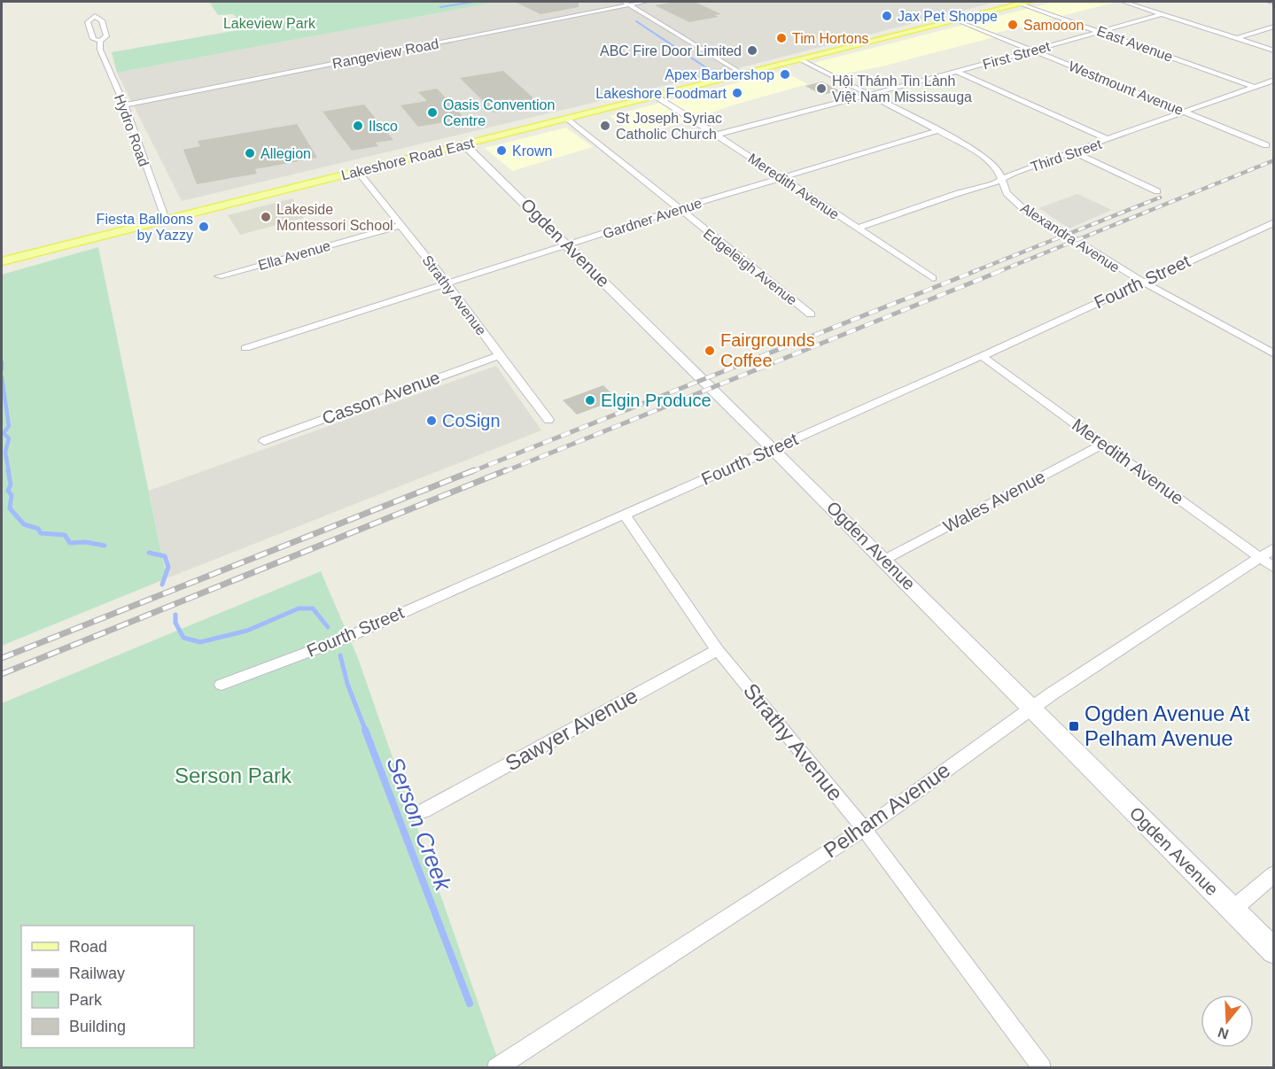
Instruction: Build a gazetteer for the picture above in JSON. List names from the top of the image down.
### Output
{
  "streets": {
    "main road": ["Lakeshore Road East"],
    "street": [
      "East Avenue",
      "Rangeview Road",
      "First Street",
      "Westmount Avenue",
      "Hydro Road",
      "Third Street",
      "Meredith Avenue",
      "Gardner Avenue",
      "Alexandra Avenue",
      "Ogden Avenue",
      "Ella Avenue",
      "Edgeleigh Avenue",
      "Fourth Street",
      "Strathy Avenue",
      "Casson Avenue",
      "Wales Avenue",
      "Sawyer Avenue",
      "Pelham Avenue"
    ]
  },
  "crossings": [
    ["East Avenue", "First Street"],
    ["East Avenue", "Third Street"],
    ["East Avenue", "Lakeshore Road East"],
    ["Rangeview Road", "Hydro Road"],
    ["First Street", "Westmount Avenue"],
    ["First Street", "Meredith Avenue"],
    ["First Street", "Alexandra Avenue"],
    ["Westmount Avenue", "Third Street"],
    ["Westmount Avenue", "Lakeshore Road East"],
    ["Hydro Road", "Lakeshore Road East"],
    ["Third Street", "Meredith Avenue"],
    ["Third Street", "Alexandra Avenue"],
    ["Lakeshore Road East", "Meredith Avenue"],
    ["Lakeshore Road East", "Alexandra Avenue"],
    ["Lakeshore Road East", "Ogden Avenue"],
    ["Lakeshore Road East", "Edgeleigh Avenue"],
    ["Lakeshore Road East", "Strathy Avenue"],
    ["Meredith Avenue", "Gardner Avenue"],
    ["Meredith Avenue", "Fourth Street"],
    ["Meredith Avenue", "Wales Avenue"],
    ["Meredith Avenue", "Pelham Avenue"],
    ["Gardner Avenue", "Alexandra Avenue"],
    ["Gardner Avenue", "Ogden Avenue"],
    ["Gardner Avenue", "Edgeleigh Avenue"],
    ["Gardner Avenue", "Strathy Avenue"],
    ["Alexandra Avenue", "Fourth Street"],
    ["Ogden Avenue", "Fourth Street"],
    ["Ogden Avenue", "Wales Avenue"],
    ["Ogden Avenue", "Pelham Avenue"],
    ["Ella Avenue", "Strathy Avenue"],
    ["Fourth Street", "Strathy Avenue"],
    ["Strathy Avenue", "Casson Avenue"],
    ["Strathy Avenue", "Sawyer Avenue"],
    ["Strathy Avenue", "Pelham Avenue"]
  ],
  "water": ["Serson Creek"],
  "parks": ["Lakeview Park", "Serson Park"],
  "places": {
    "other": [
      "Jax Pet Shoppe",
      "Samooon",
      "Tim Hortons",
      "ABC Fire Door Limited",
      "Apex Barbershop",
      "Hội Thánh Tin Lành Việt Nam Mississauga",
      "Lakeshore Foodmart",
      "Oasis Convention Centre",
      "Ilsco",
      "St Joseph Syriac Catholic Church",
      "Krown",
      "Allegion",
      "Lakeside Montessori School",
      "Fiesta Balloons by Yazzy",
      "Fairgrounds Coffee",
      "Elgin Produce",
      "CoSign"
    ],
    "transit": ["Ogden Avenue At Pelham Avenue"]
  },
  "legend": [
    "Road",
    "Railway",
    "Park",
    "Building"
  ],
  "north": "bottom"
}
